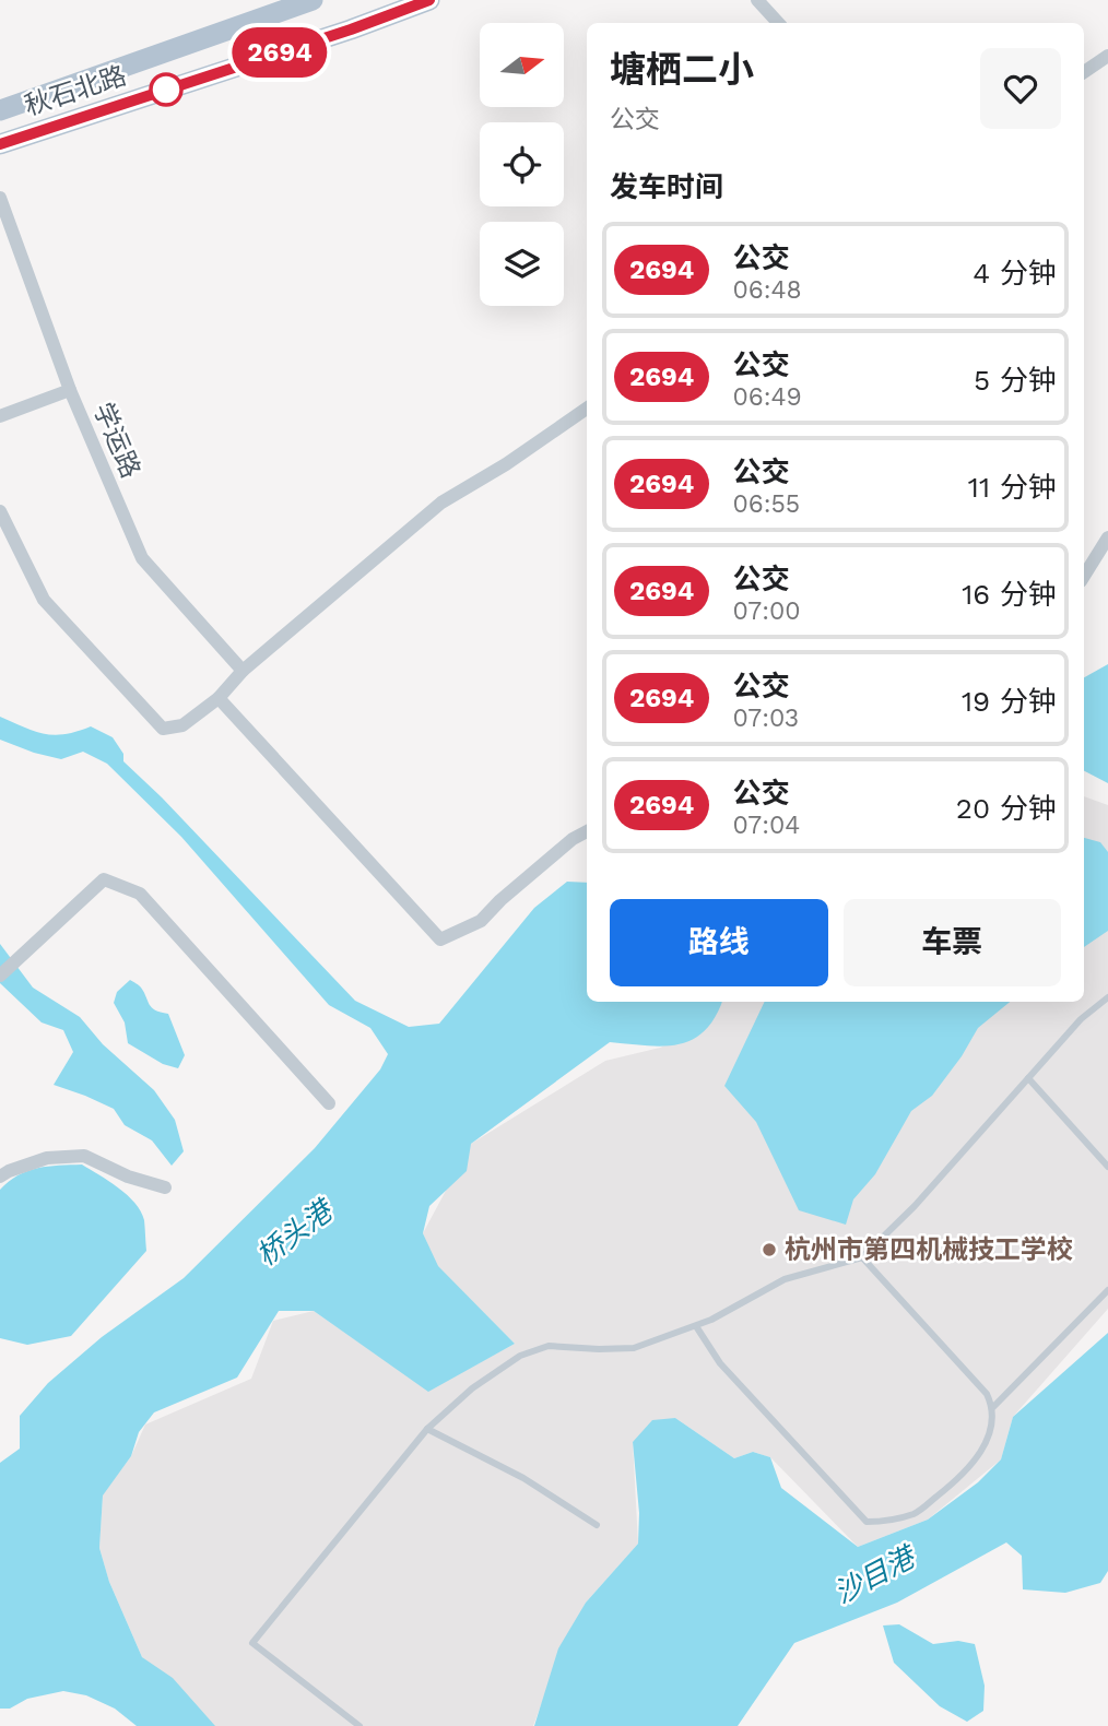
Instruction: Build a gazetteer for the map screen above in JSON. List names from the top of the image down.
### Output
{
  "streets": {
    "main road": ["秋石北路"],
    "street": ["学运路"]
  },
  "water": ["桥头港", "沙目港"],
  "places": ["杭州市第四机械技工学校"],
  "lines": ["bus line 2694"],
  "north": "right",
  "page": {
    "on_map": "2694",
    "heading": [
      ["塘栖二小", "公交"],
      "发车时间"
    ],
    "list": [
      {
        "mark": "2694",
        "name": "公交",
        "note": "06:48",
        "value": "4 分钟"
      },
      {
        "mark": "2694",
        "name": "公交",
        "note": "06:49",
        "value": "5 分钟"
      },
      {
        "mark": "2694",
        "name": "公交",
        "note": "06:55",
        "value": "11 分钟"
      },
      {
        "mark": "2694",
        "name": "公交",
        "note": "07:00",
        "value": "16 分钟"
      },
      {
        "mark": "2694",
        "name": "公交",
        "note": "07:03",
        "value": "19 分钟"
      },
      {
        "mark": "2694",
        "name": "公交",
        "note": "07:04",
        "value": "20 分钟"
      }
    ],
    "buttons": ["路线", "车票"]
  }
}
